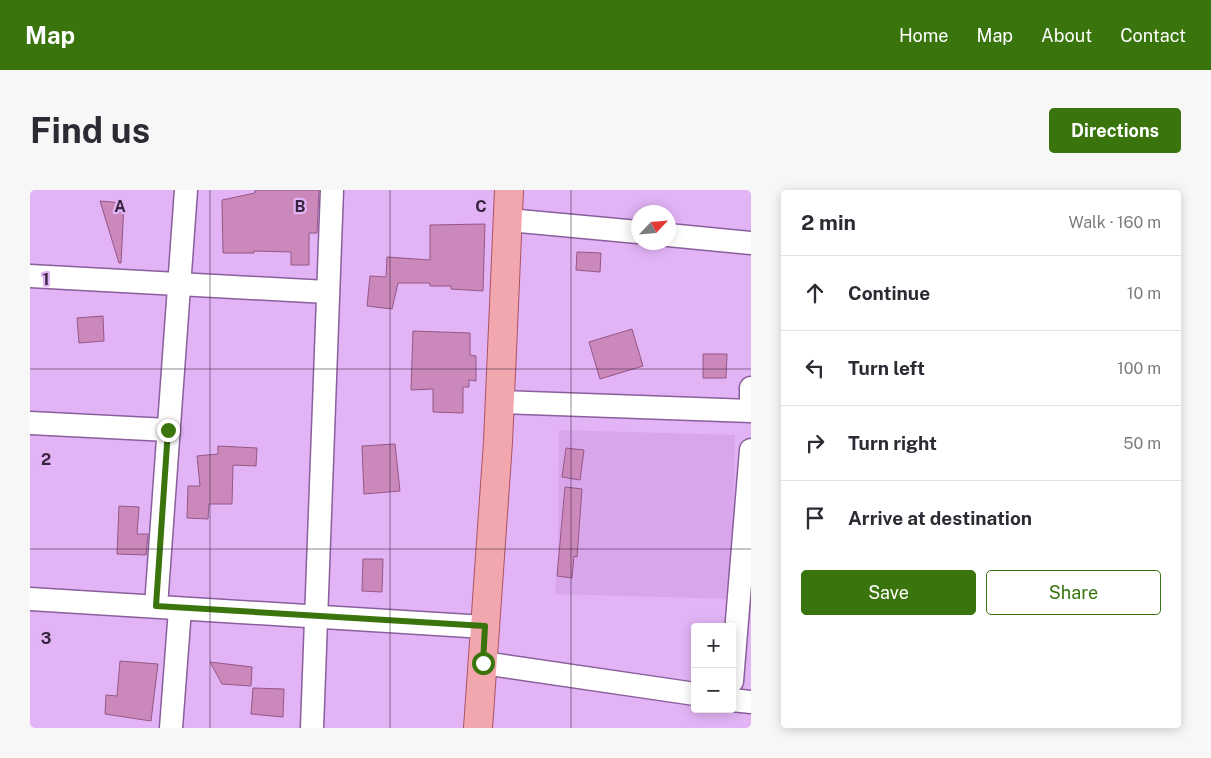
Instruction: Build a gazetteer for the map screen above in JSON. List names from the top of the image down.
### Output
{
  "north": "top right",
  "page": {
    "header": "Map",
    "nav": [
      "Home",
      "Map",
      "About",
      "Contact"
    ],
    "buttons": [
      "Directions",
      ["Save", "Share"]
    ],
    "title": "Find us",
    "heading": ["2 min", "Walk · 160 m"],
    "list": [
      ["Continue", "10 m"],
      ["Turn left", "100 m"],
      ["Turn right", "50 m"],
      "Arrive at destination"
    ],
    "map_buttons": ["+", "−"]
  },
  "grid": {
    "columns": ["A", "B", "C"],
    "rows": ["1", "2", "3"]
  }
}
